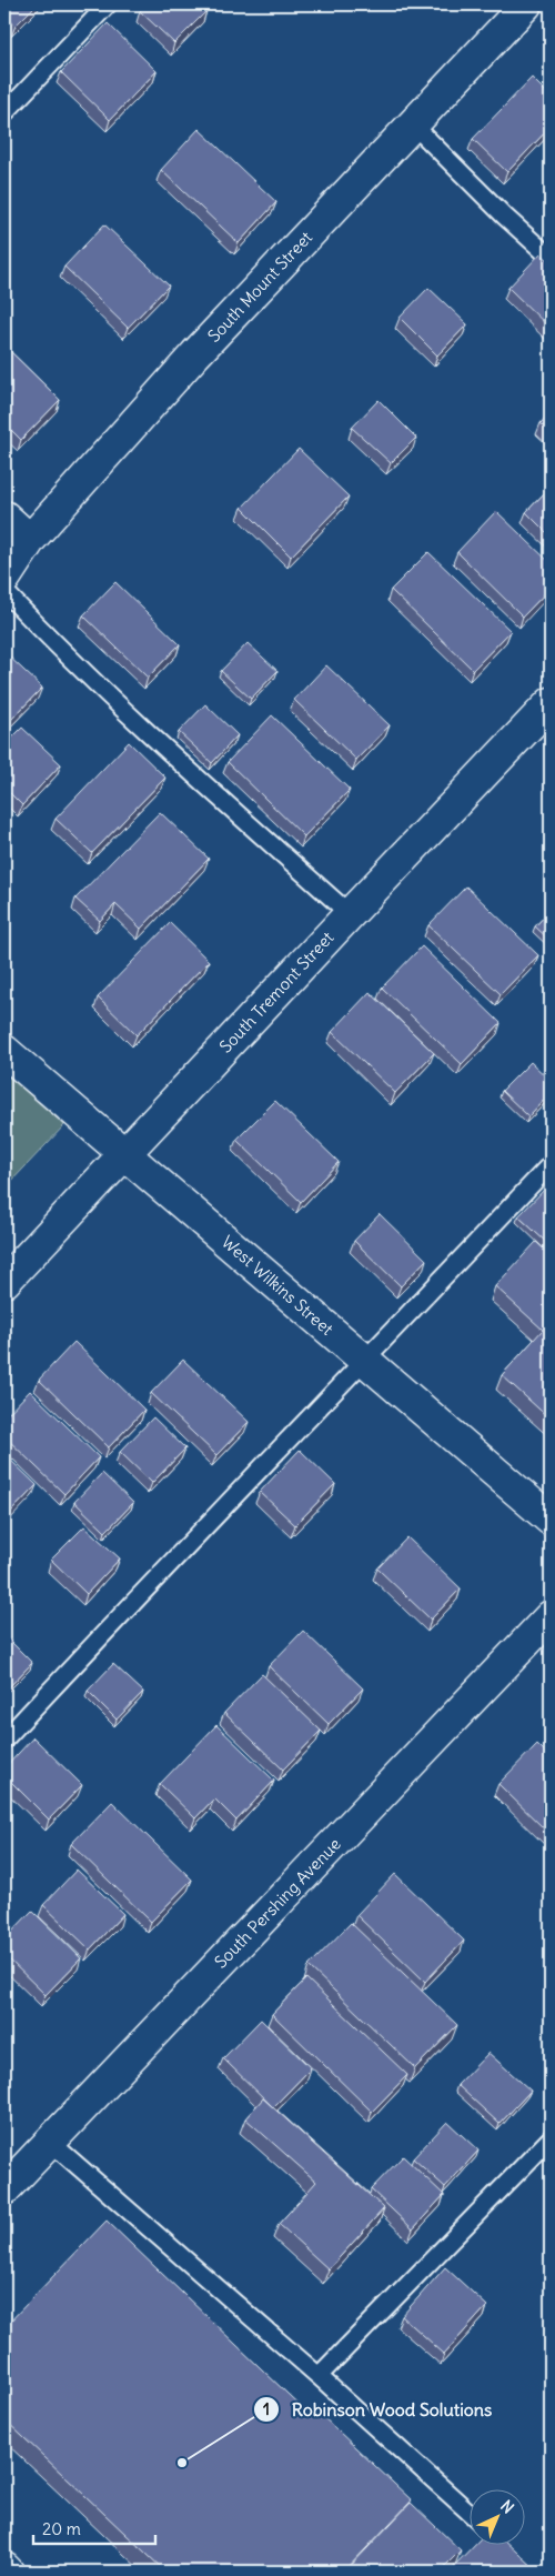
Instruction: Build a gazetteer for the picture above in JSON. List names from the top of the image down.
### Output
{
  "streets": {
    "street": [
      "South Mount Street",
      "South Tremont Street",
      "West Wilkins Street",
      "South Pershing Avenue"
    ]
  },
  "crossings": [
    ["South Tremont Street", "West Wilkins Street"]
  ],
  "places": ["Robinson Wood Solutions"],
  "scale_bar": "20 m",
  "north": "top right"
}
